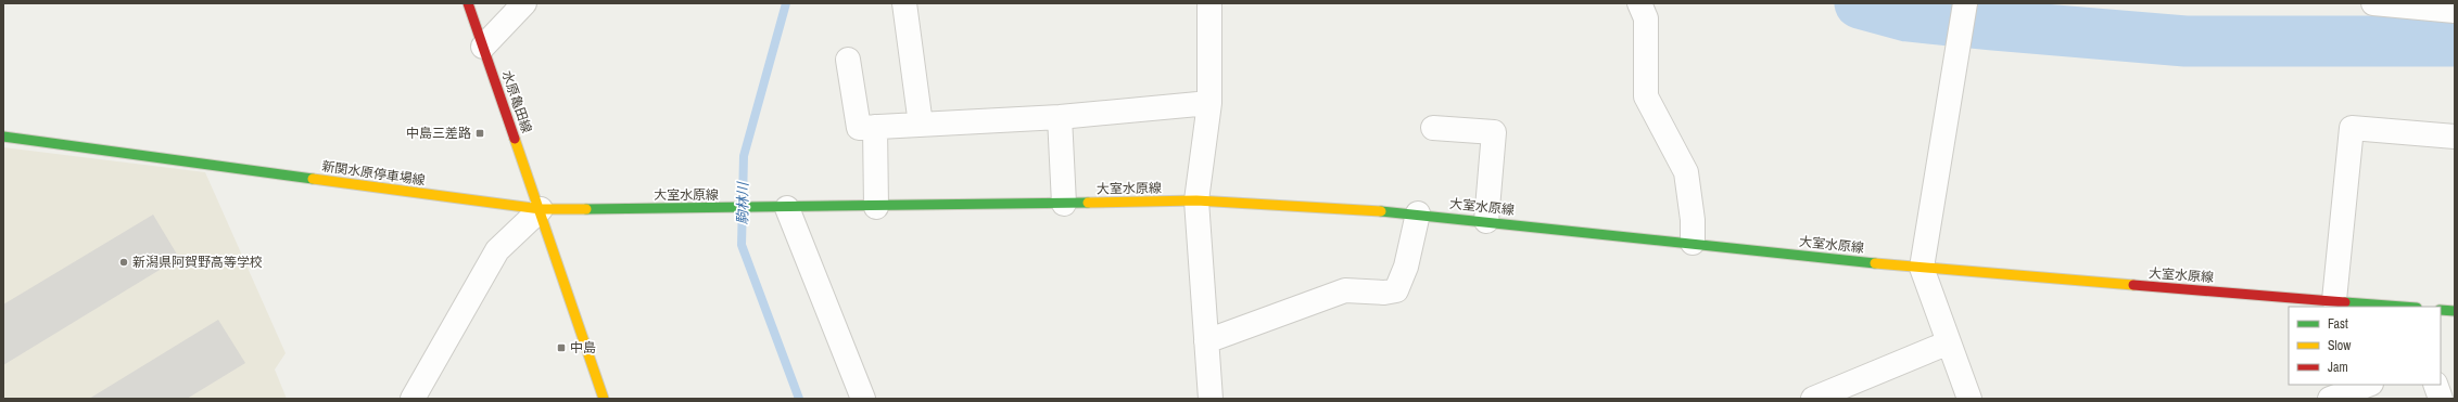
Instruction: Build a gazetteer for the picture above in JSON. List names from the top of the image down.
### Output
{
  "streets": {
    "main road": ["水原亀田線", "新関水原停車場線", "大室水原線"]
  },
  "crossings": [
    ["水原亀田線", "新関水原停車場線"],
    ["水原亀田線", "大室水原線"],
    ["新関水原停車場線", "大室水原線"]
  ],
  "water": ["駒林川"],
  "places": {
    "transit": ["中島三差路", "中島"],
    "other": ["新潟県阿賀野高等学校"]
  },
  "legend": ["Fast", "Slow", "Jam"]
}
